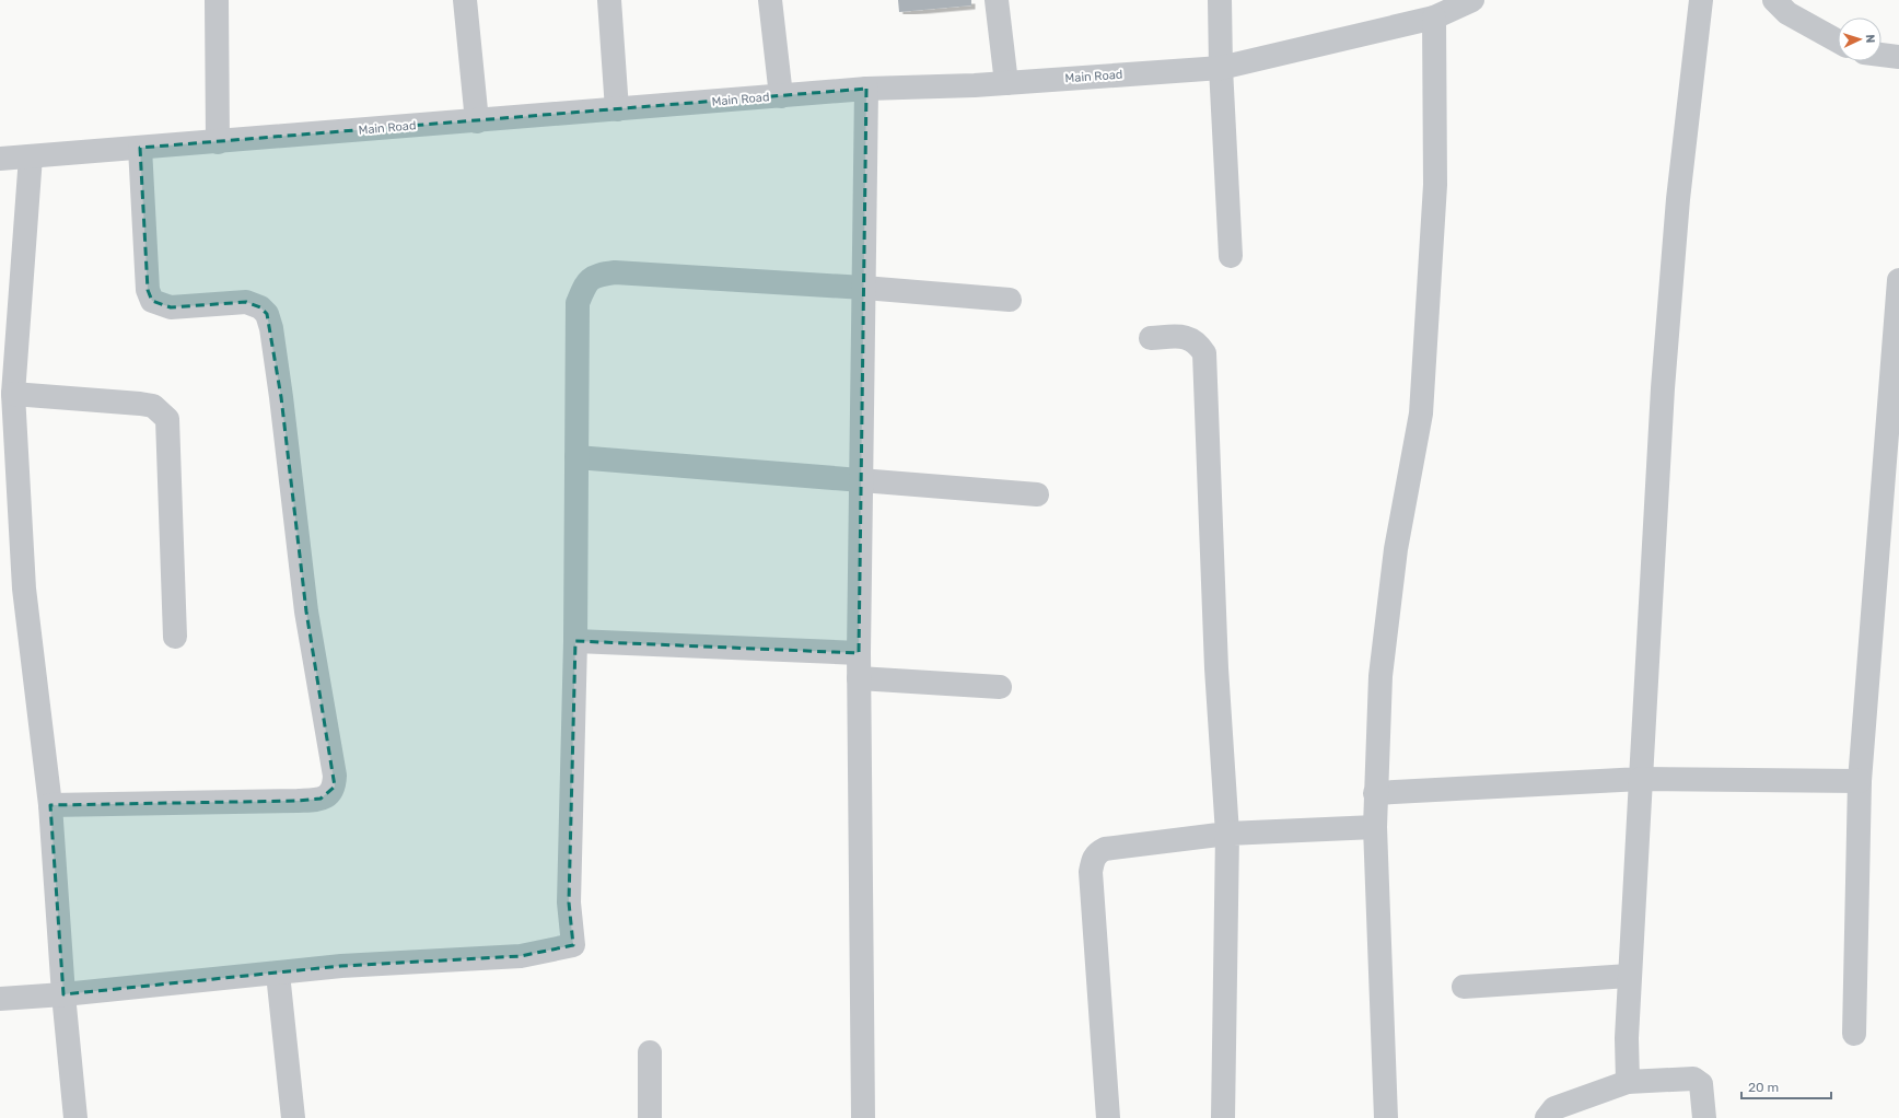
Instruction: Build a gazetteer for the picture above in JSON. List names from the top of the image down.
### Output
{
  "streets": {
    "street": ["Main Road"]
  },
  "scale_bar": "20 m",
  "north": "right"
}
